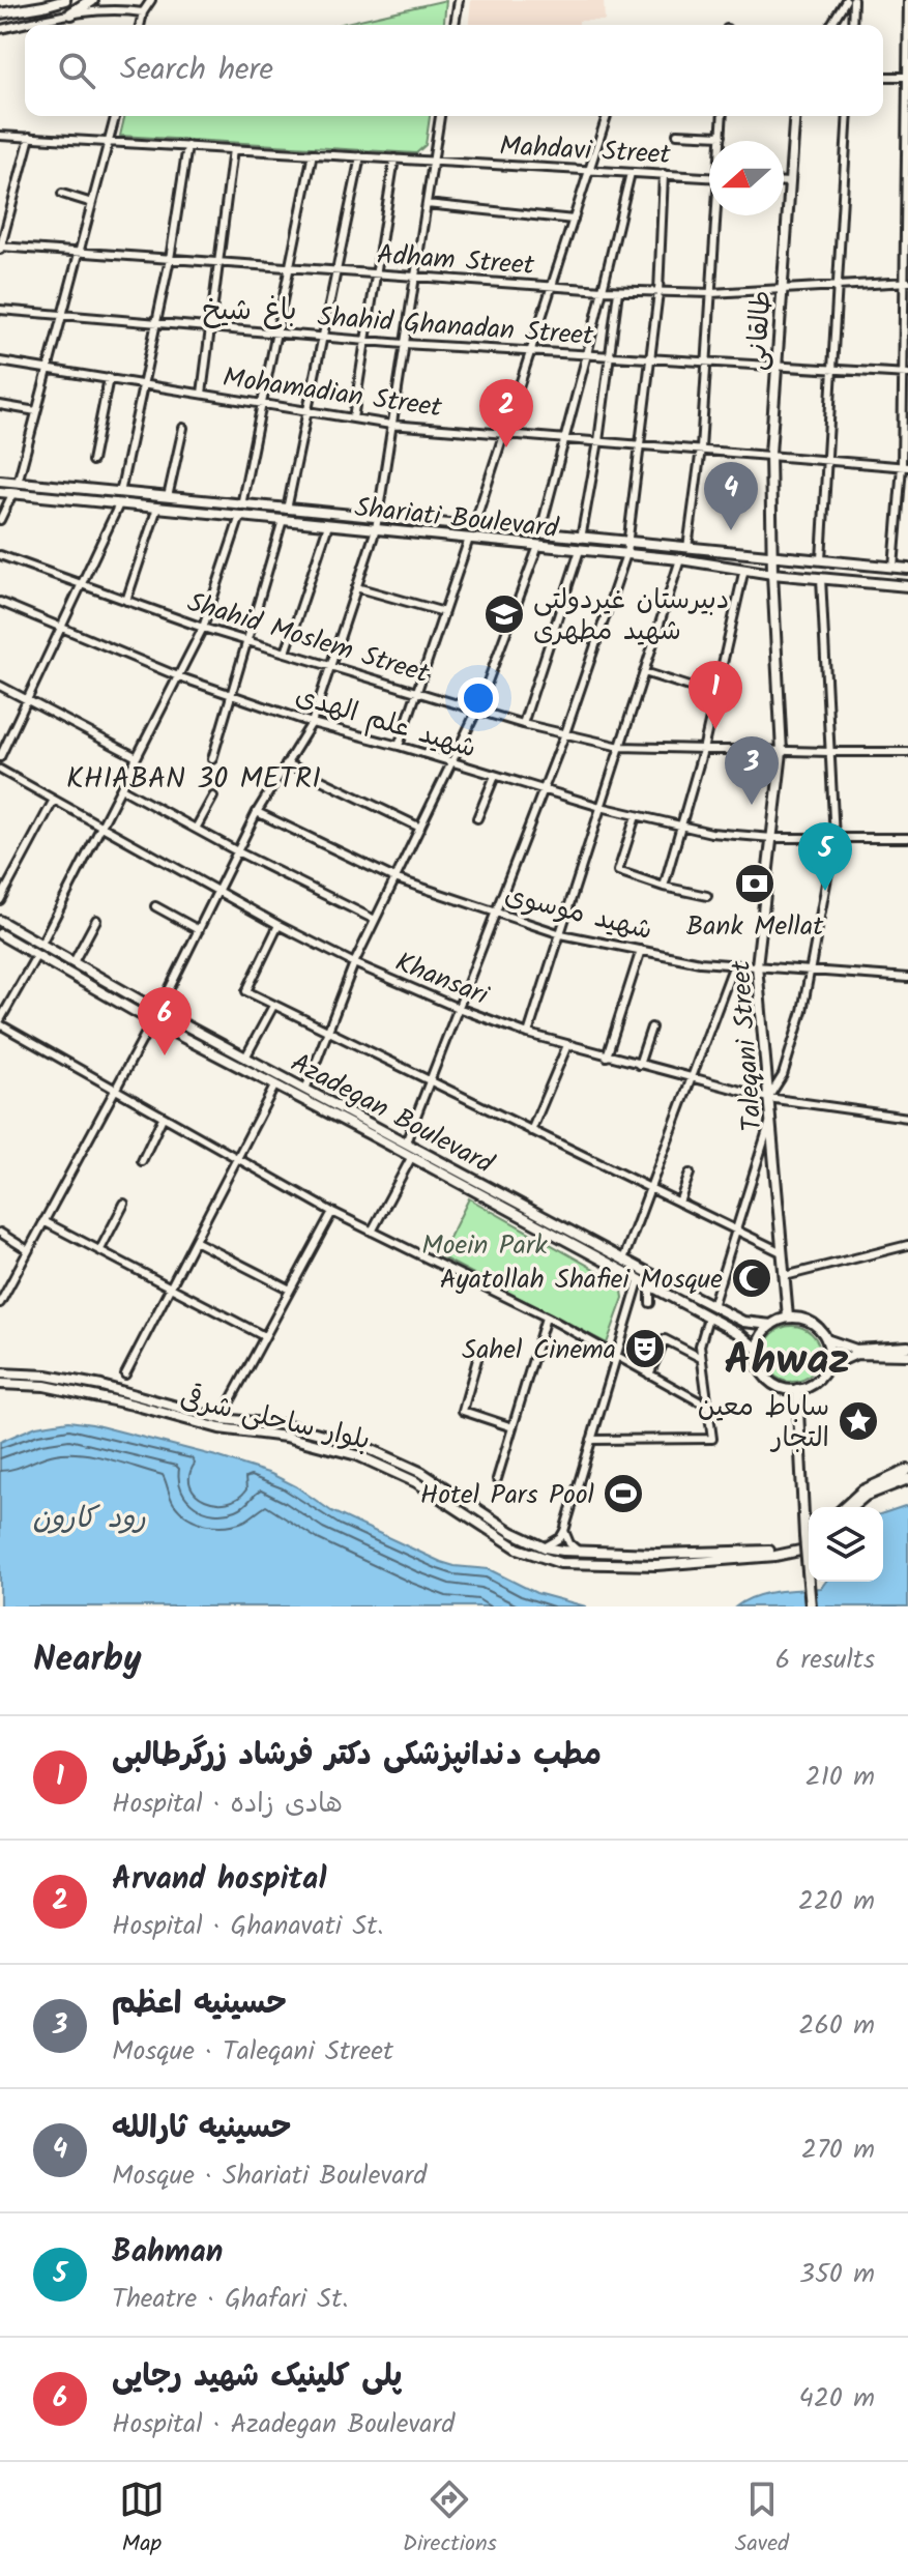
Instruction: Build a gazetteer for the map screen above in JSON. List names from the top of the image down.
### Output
{
  "streets": {
    "main road": [
      "طالقانی",
      "Shariati Boulevard",
      "Taleqani Street",
      "Azadegan Boulevard",
      "بلوار ساحلی شرقی"
    ],
    "street": [
      "Mahdavi Street",
      "Adham Street",
      "Shahid Ghanadan Street",
      "Mohamadian Street",
      "Shahid Moslem Street",
      "شهید علم الهدی",
      "شهید موسوی",
      "Khansari"
    ]
  },
  "crossings": [
    ["Adham Street", "طالقانی"],
    ["Shahid Ghanadan Street", "طالقانی"],
    ["طالقانی", "Mohamadian Street"],
    ["طالقانی", "Shariati Boulevard"],
    ["طالقانی", "Taleqani Street"],
    ["Shariati Boulevard", "Taleqani Street"],
    ["Shahid Moslem Street", "Taleqani Street"],
    ["شهید علم الهدی", "Taleqani Street"],
    ["شهید موسوی", "Taleqani Street"],
    ["Khansari", "Taleqani Street"],
    ["Taleqani Street", "Azadegan Boulevard"]
  ],
  "districts": ["باغ شیخ", "KHIABAN 30 METRI", "Ahwaz"],
  "water": ["رود کارون"],
  "parks": ["Moein Park"],
  "places": {
    "school or university": ["دبیرستان غیردولتی شهید مطهری"],
    "bank": ["Bank Mellat"],
    "mosque": ["Ayatollah Shafiei Mosque"],
    "theatre": ["Sahel Cinema"],
    "place": ["ساباط معین التجار"],
    "sports": ["Hotel Pars Pool"]
  },
  "north": "left",
  "page": {
    "search": "Search here",
    "pins": [
      "2",
      "4",
      "1",
      "3",
      "5",
      "6"
    ],
    "heading": ["Nearby", "6 results"],
    "list": [
      {
        "mark": "1",
        "name": "مطب دندانپزشکی دکتر فرشاد زرگرطالبی",
        "note": "Hospital · هادی زاده",
        "value": "210 m"
      },
      {
        "mark": "2",
        "name": "Arvand hospital",
        "note": "Hospital · Ghanavati St.",
        "value": "220 m"
      },
      {
        "mark": "3",
        "name": "حسینیه اعظم",
        "note": "Mosque · Taleqani Street",
        "value": "260 m"
      },
      {
        "mark": "4",
        "name": "حسینیه ثارالله",
        "note": "Mosque · Shariati Boulevard",
        "value": "270 m"
      },
      {
        "mark": "5",
        "name": "Bahman",
        "note": "Theatre · Ghafari St.",
        "value": "350 m"
      },
      {
        "mark": "6",
        "name": "پلی کلینیک شهید رجایی",
        "note": "Hospital · Azadegan Boulevard",
        "value": "420 m"
      }
    ],
    "nav": ["Map", "Directions", "Saved"]
  }
}
